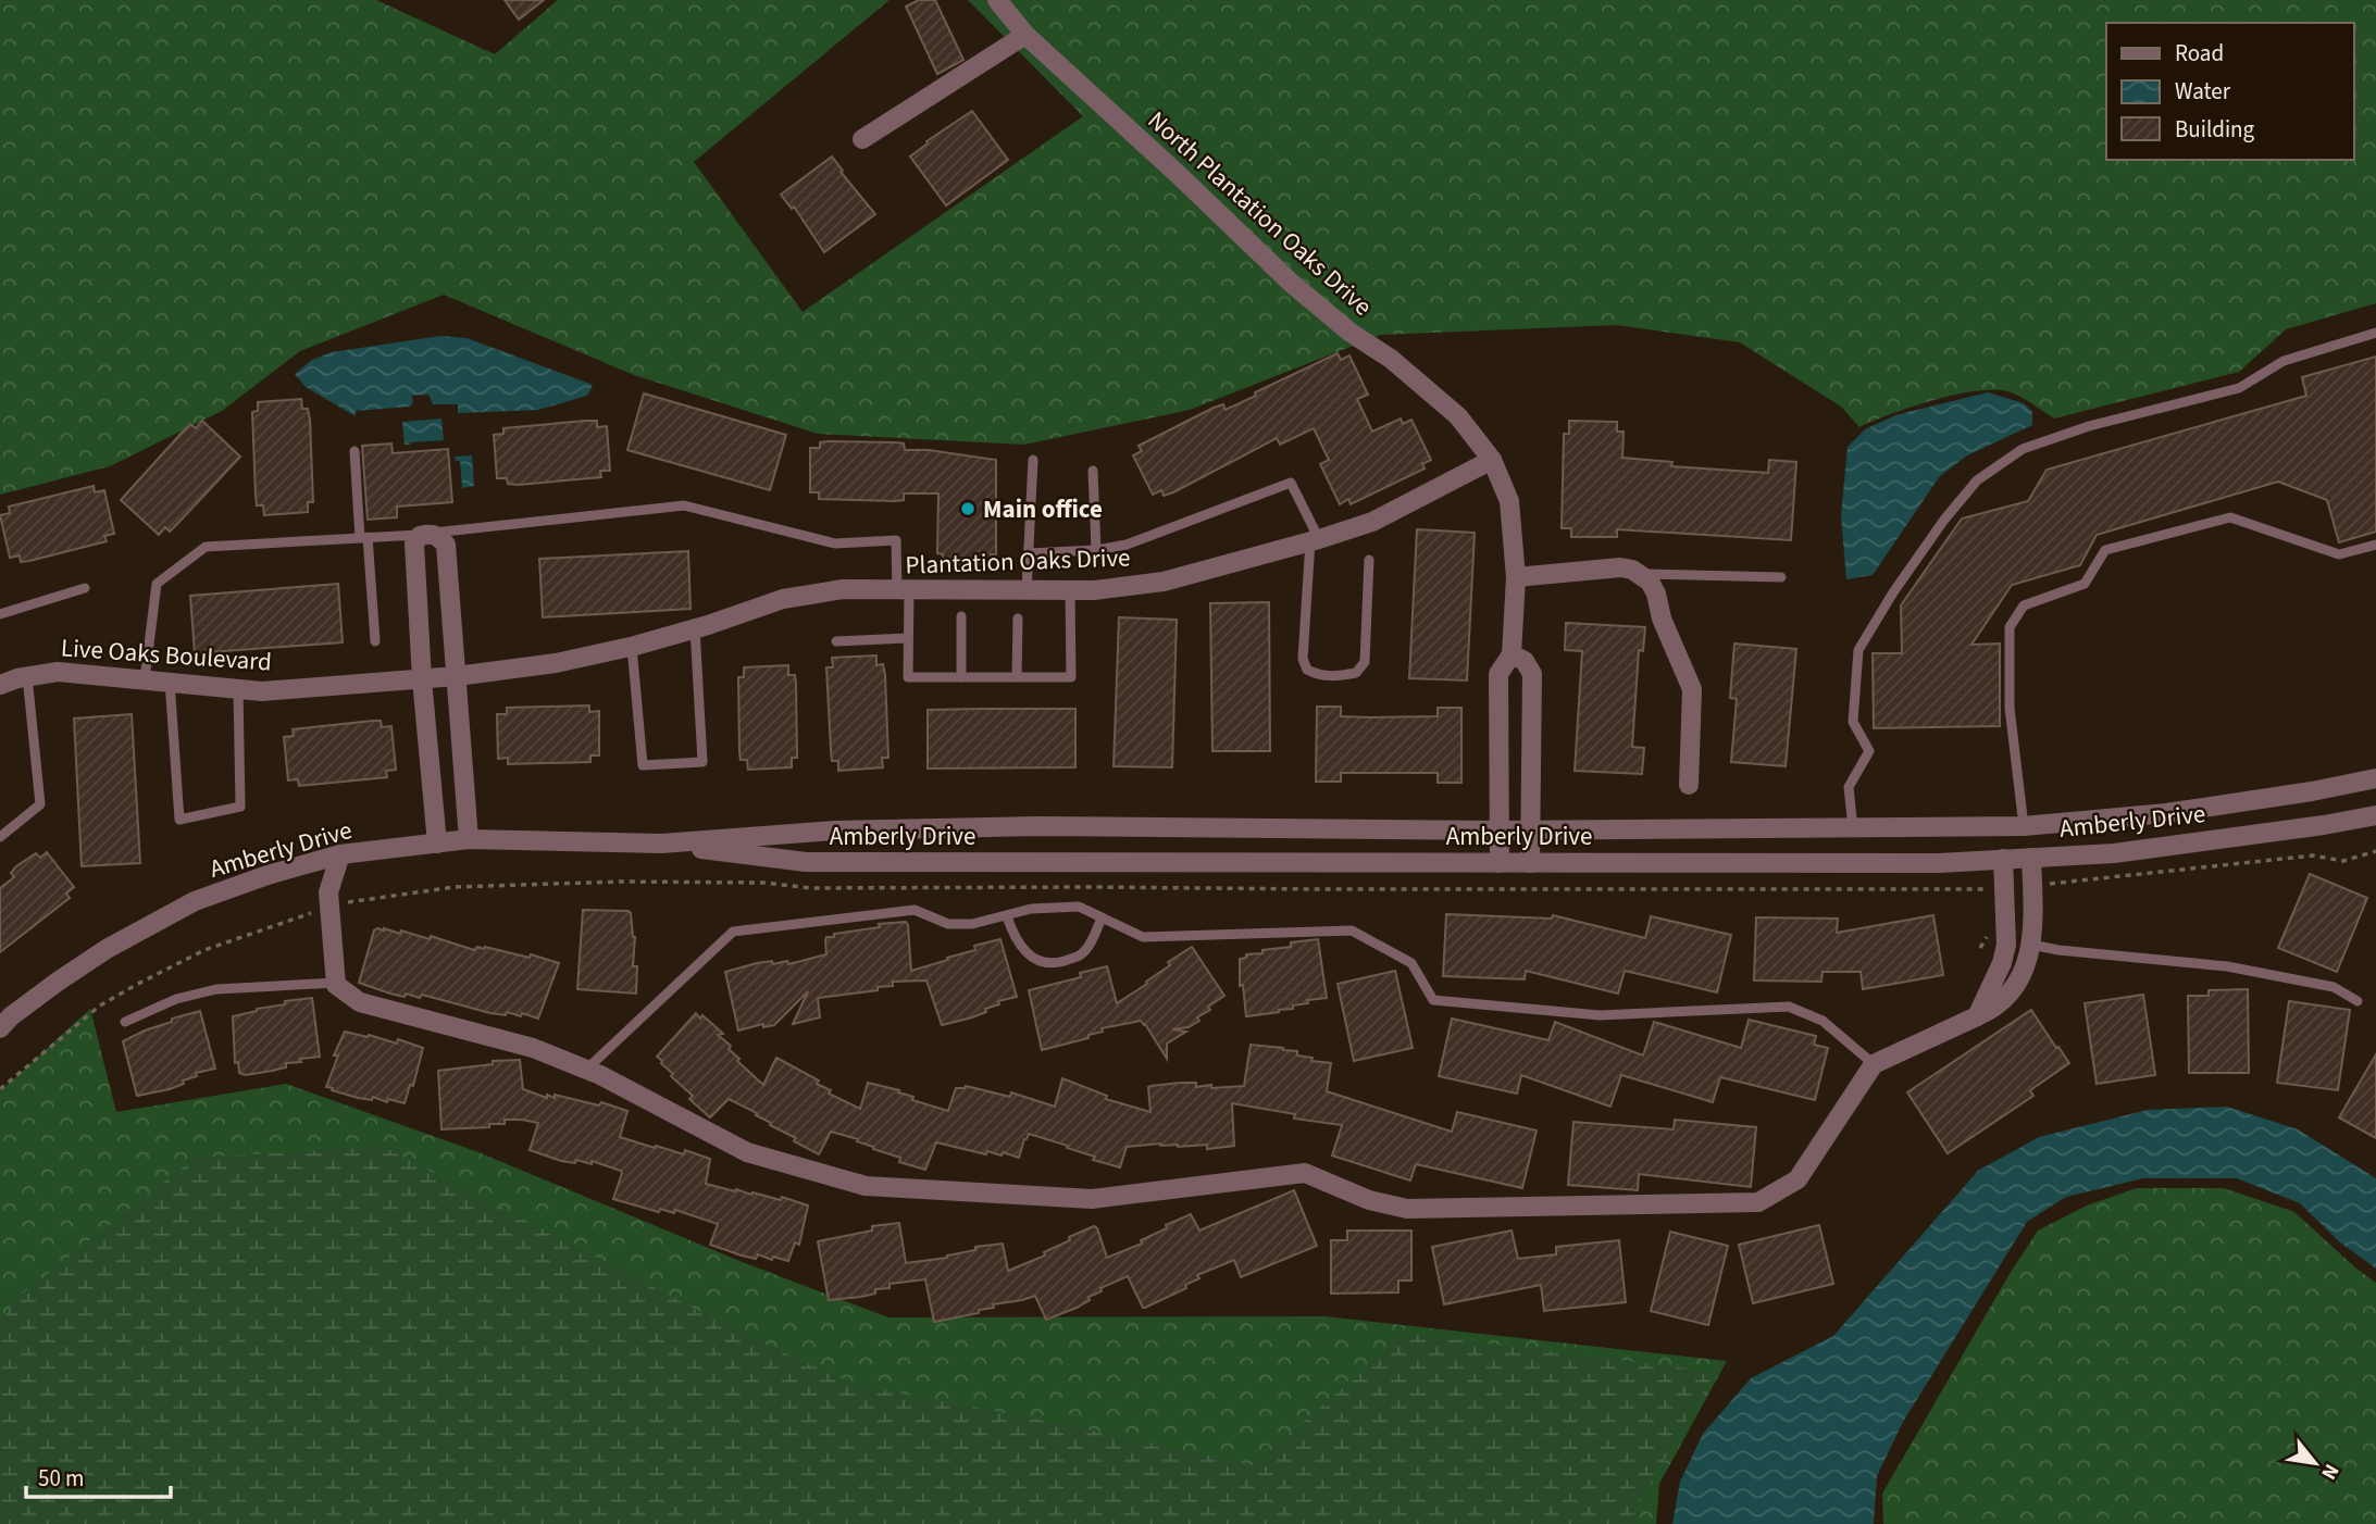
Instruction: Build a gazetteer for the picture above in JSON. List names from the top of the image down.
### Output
{
  "streets": {
    "street": [
      "North Plantation Oaks Drive",
      "Plantation Oaks Drive",
      "Live Oaks Boulevard",
      "Amberly Drive"
    ]
  },
  "crossings": [
    ["North Plantation Oaks Drive", "Plantation Oaks Drive"],
    ["Plantation Oaks Drive", "Live Oaks Boulevard"]
  ],
  "places": ["Main office"],
  "legend": ["Road", "Water", "Building"],
  "scale_bar": "50 m",
  "north": "bottom right"
}
